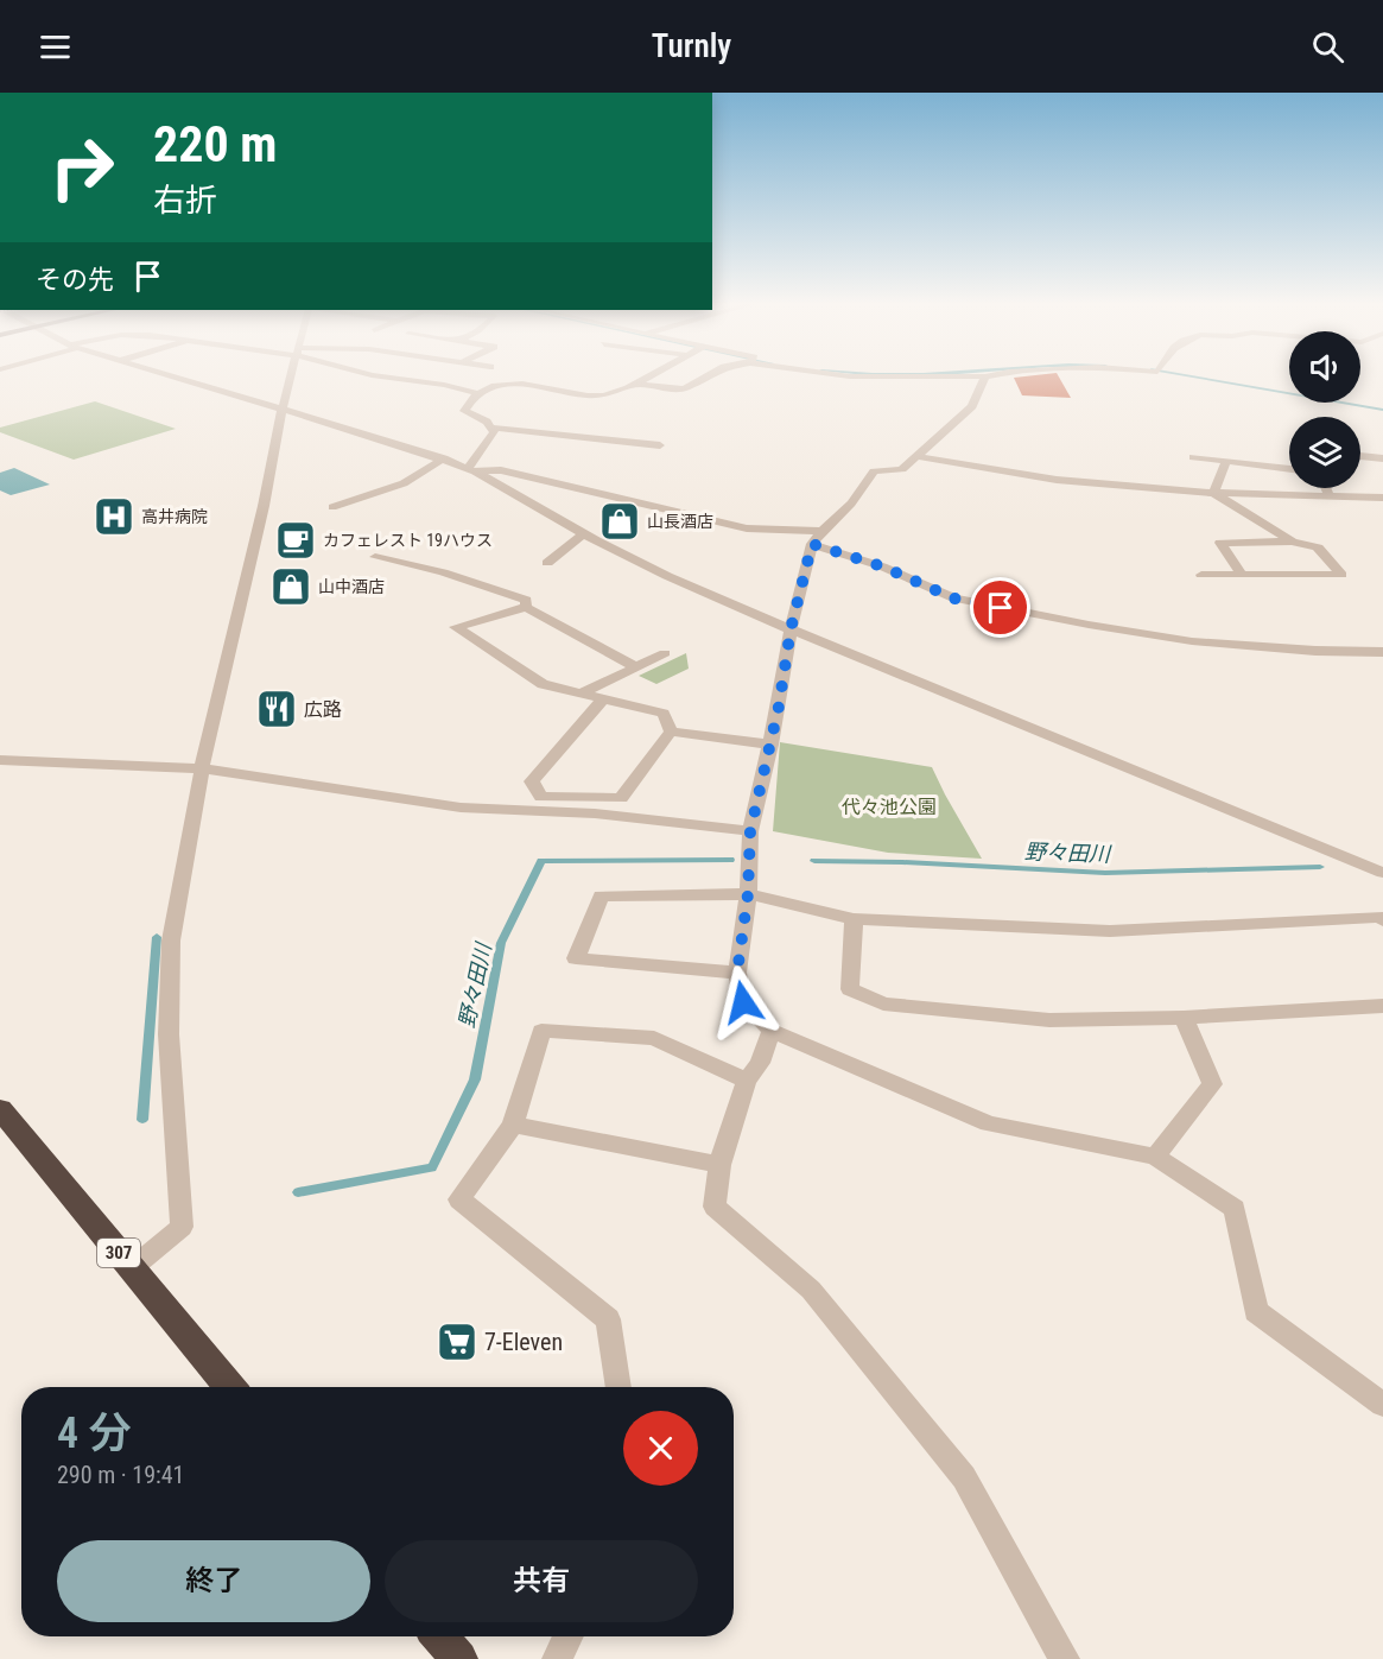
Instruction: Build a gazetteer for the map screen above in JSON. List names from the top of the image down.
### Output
{
  "streets": {
    "highway": ["307"]
  },
  "water": ["野々田川"],
  "parks": ["代々池公園"],
  "places": {
    "hospital": ["高井病院"],
    "shop": ["山長酒店", "山中酒店"],
    "cafe": ["カフェレスト 19ハウス"],
    "restaurant": ["広路"],
    "supermarket": ["7-Eleven"]
  },
  "page": {
    "header": "Turnly",
    "turn": ["220 m", "右折"],
    "then": "その先",
    "heading": ["4 分", "290 m · 19:41"],
    "buttons": ["終了", "共有"]
  }
}
